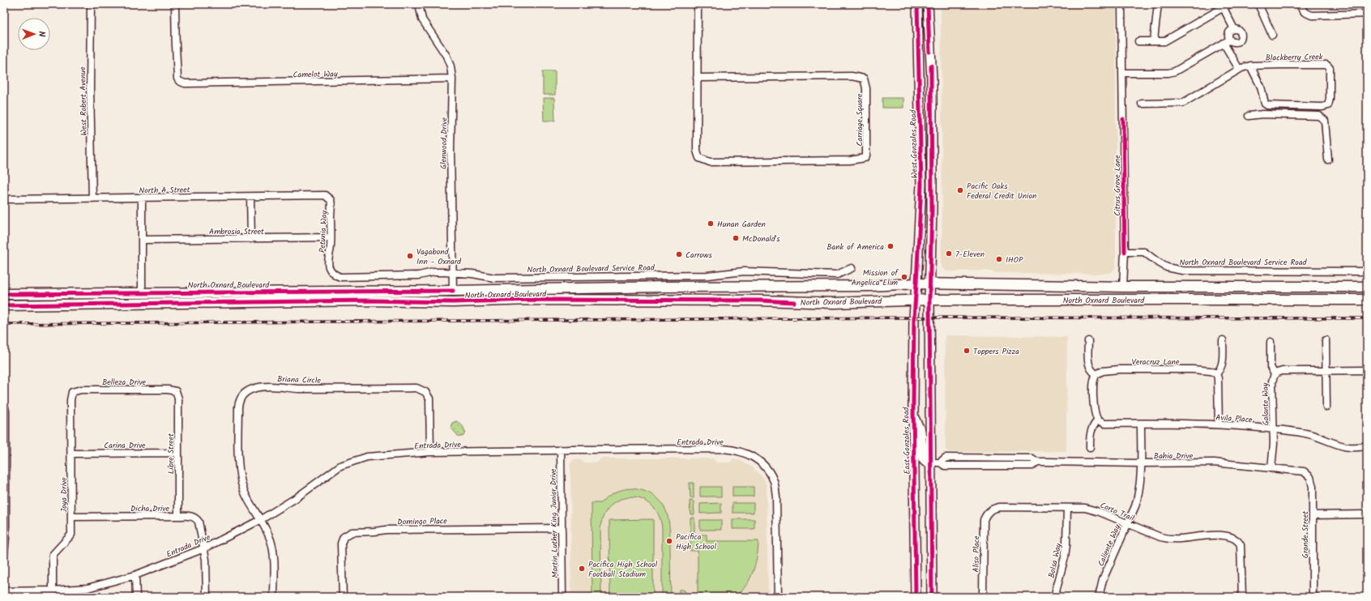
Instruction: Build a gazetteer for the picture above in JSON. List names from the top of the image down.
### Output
{
  "streets": {
    "main road": ["West Gonzales Road", "North Oxnard Boulevard", "East Gonzales Road"],
    "street": [
      "Blackberry Creek",
      "Camelot Way",
      "West Robert Avenue",
      "Carriage Square",
      "Glenwood Drive",
      "Citrus Grove Lane",
      "North A Street",
      "Ambrosia Street",
      "Petunia Way",
      "North Oxnard Boulevard Service Road",
      "Veracruz Lane",
      "Briana Circle",
      "Belleza Drive",
      "Galante Way",
      "Avila Place",
      "Entrada Drive",
      "Carina Drive",
      "Libre Street",
      "Bahia Drive",
      "Joya Drive",
      "Dicha Drive",
      "Corto Trail",
      "Domingo Place",
      "Martin Luther King Junior Drive",
      "Grande Street",
      "Caliente Way",
      "Aliso Place",
      "Bolsa Way"
    ]
  },
  "crossings": [
    ["Camelot Way", "Glenwood Drive"],
    ["West Robert Avenue", "North A Street"],
    ["Glenwood Drive", "North Oxnard Boulevard Service Road"],
    ["Glenwood Drive", "North Oxnard Boulevard"],
    ["West Gonzales Road", "North Oxnard Boulevard"],
    ["West Gonzales Road", "East Gonzales Road"],
    ["Citrus Grove Lane", "North Oxnard Boulevard Service Road"],
    ["Citrus Grove Lane", "North Oxnard Boulevard"],
    ["North A Street", "Petunia Way"],
    ["Ambrosia Street", "Petunia Way"],
    ["Petunia Way", "North Oxnard Boulevard Service Road"],
    ["North Oxnard Boulevard", "East Gonzales Road"],
    ["Briana Circle", "Entrada Drive"],
    ["Belleza Drive", "Libre Street"],
    ["Belleza Drive", "Joya Drive"],
    ["Galante Way", "Avila Place"],
    ["Galante Way", "Bahia Drive"],
    ["Avila Place", "Caliente Way"],
    ["Entrada Drive", "Joya Drive"],
    ["Entrada Drive", "Dicha Drive"],
    ["Entrada Drive", "Martin Luther King Junior Drive"],
    ["Carina Drive", "Libre Street"],
    ["Carina Drive", "Joya Drive"],
    ["Libre Street", "Dicha Drive"],
    ["Bahia Drive", "Grande Street"],
    ["Bahia Drive", "Caliente Way"],
    ["Joya Drive", "Dicha Drive"],
    ["Corto Trail", "Caliente Way"],
    ["Corto Trail", "Aliso Place"],
    ["Corto Trail", "Bolsa Way"],
    ["Domingo Place", "Martin Luther King Junior Drive"]
  ],
  "places": [
    "Pacific Oaks Federal Credit Union",
    "Hunan Garden",
    "McDonald's",
    "Bank of America",
    "7-Eleven",
    "Carrows",
    "Vagabond Inn - Oxnard",
    "IHOP",
    "Mission of Angelica Elim",
    "Toppers Pizza",
    "Pacifica High School",
    "Pacifica High School Football Stadium"
  ],
  "north": "right"
}
